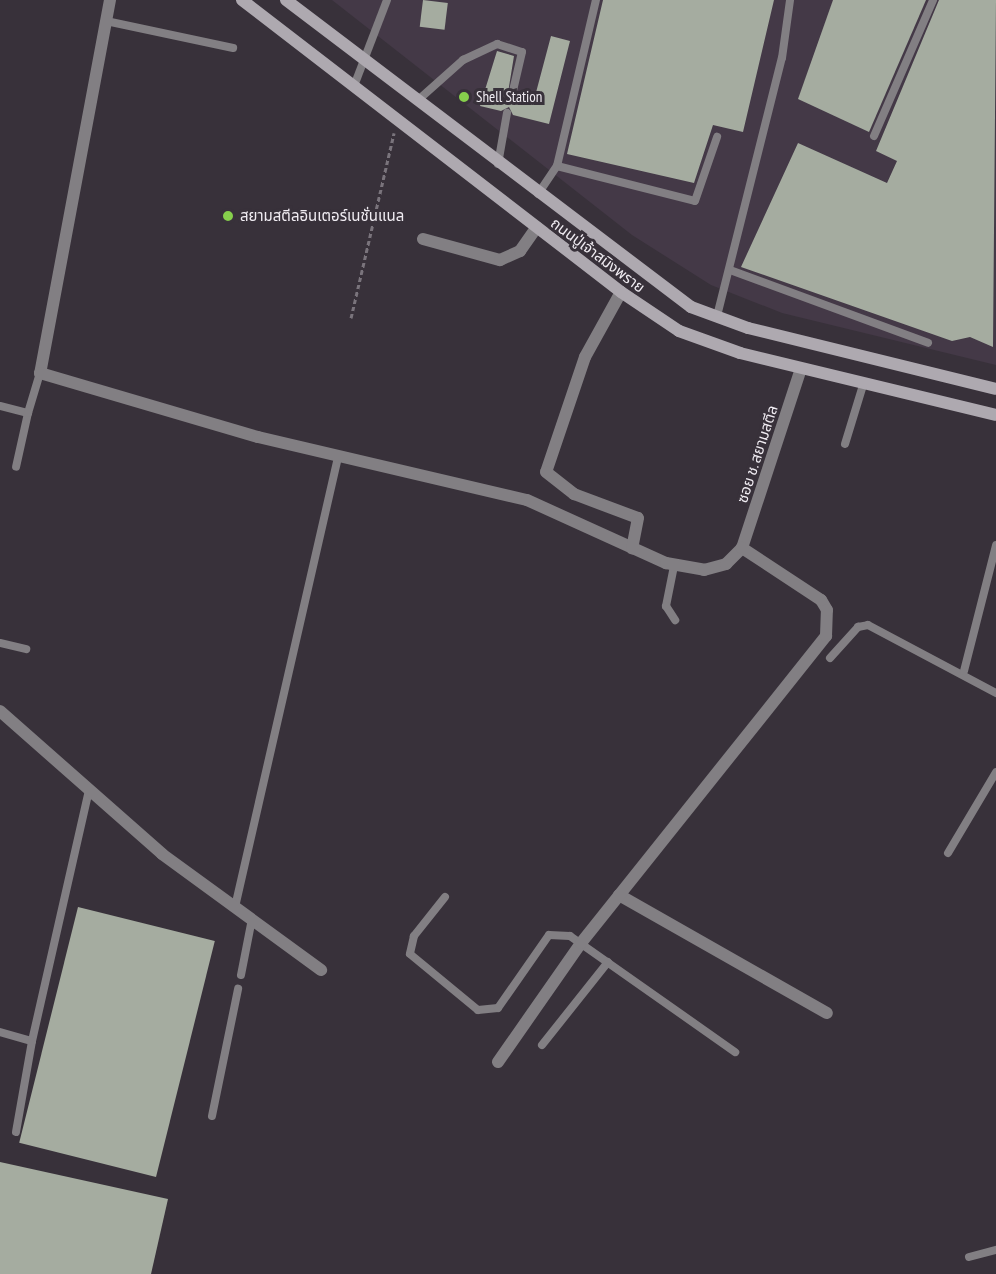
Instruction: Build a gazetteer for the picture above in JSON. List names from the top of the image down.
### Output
{
  "streets": {
    "main road": ["ถนนปู่เจ้าสมิงพราย"],
    "street": ["ซอย ช. สยามสตีล"]
  },
  "crossings": [
    ["ถนนปู่เจ้าสมิงพราย", "ซอย ช. สยามสตีล"]
  ],
  "places": ["Shell Station", "สยามสตีลอินเตอร์เนชั่นแนล"]
}
